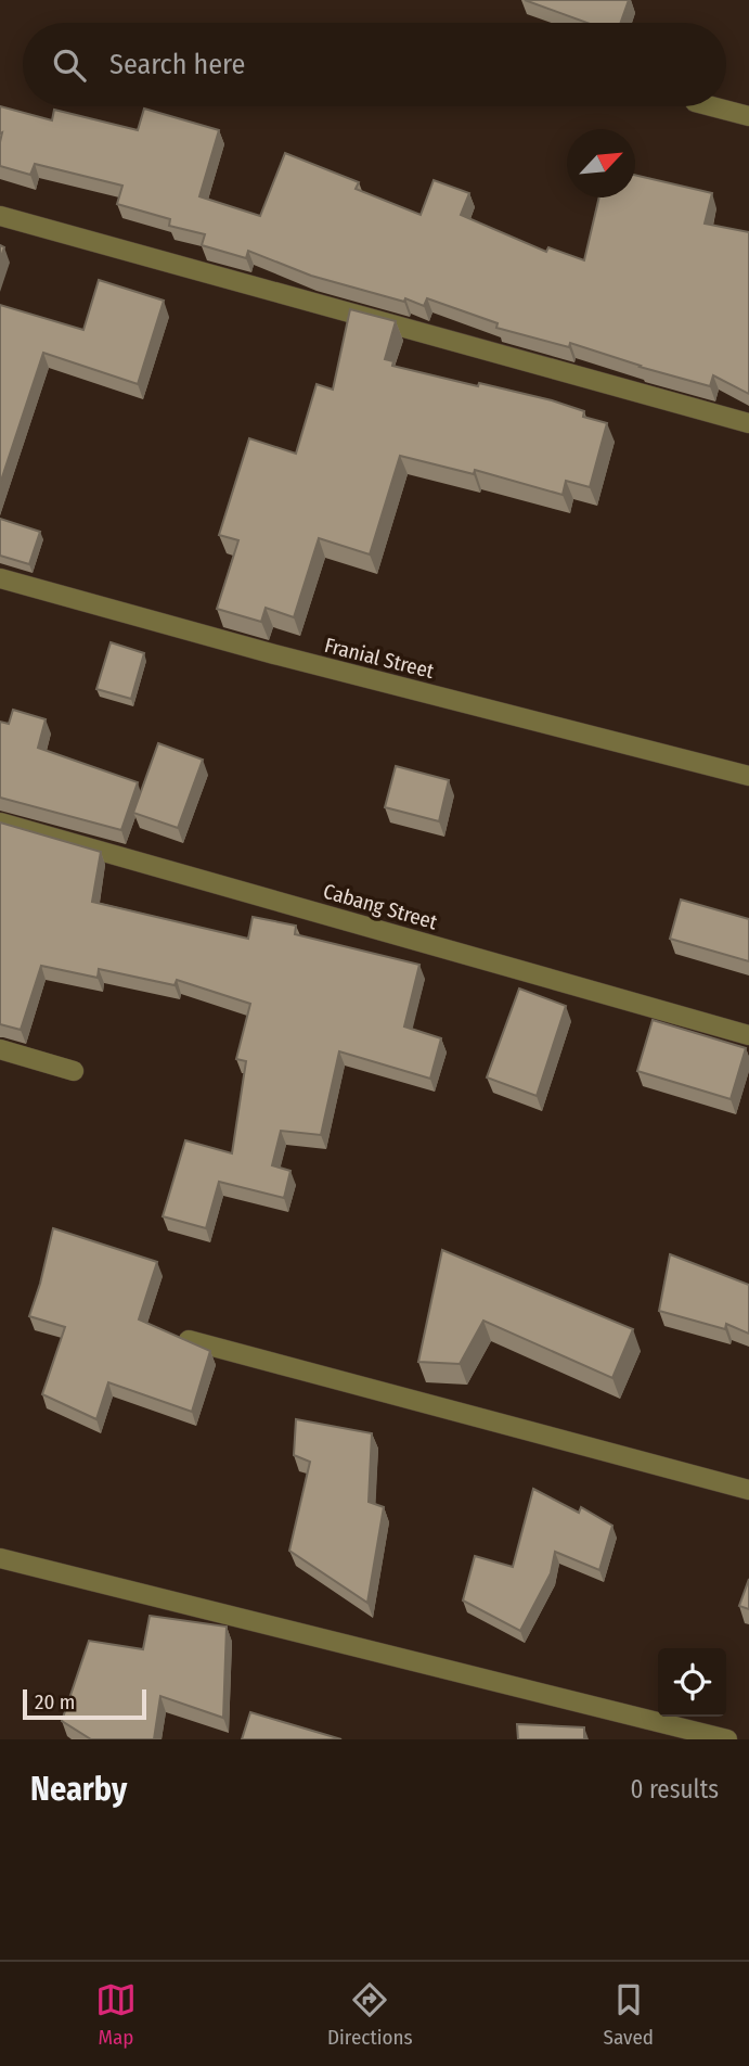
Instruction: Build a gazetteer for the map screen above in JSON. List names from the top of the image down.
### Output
{
  "streets": {
    "street": ["Franial Street", "Cabang Street"]
  },
  "scale_bar": "20 m",
  "north": "top right",
  "page": {
    "search": "Search here",
    "scale": "20 m",
    "heading": ["Nearby", "0 results"],
    "nav": ["Map", "Directions", "Saved"]
  }
}
